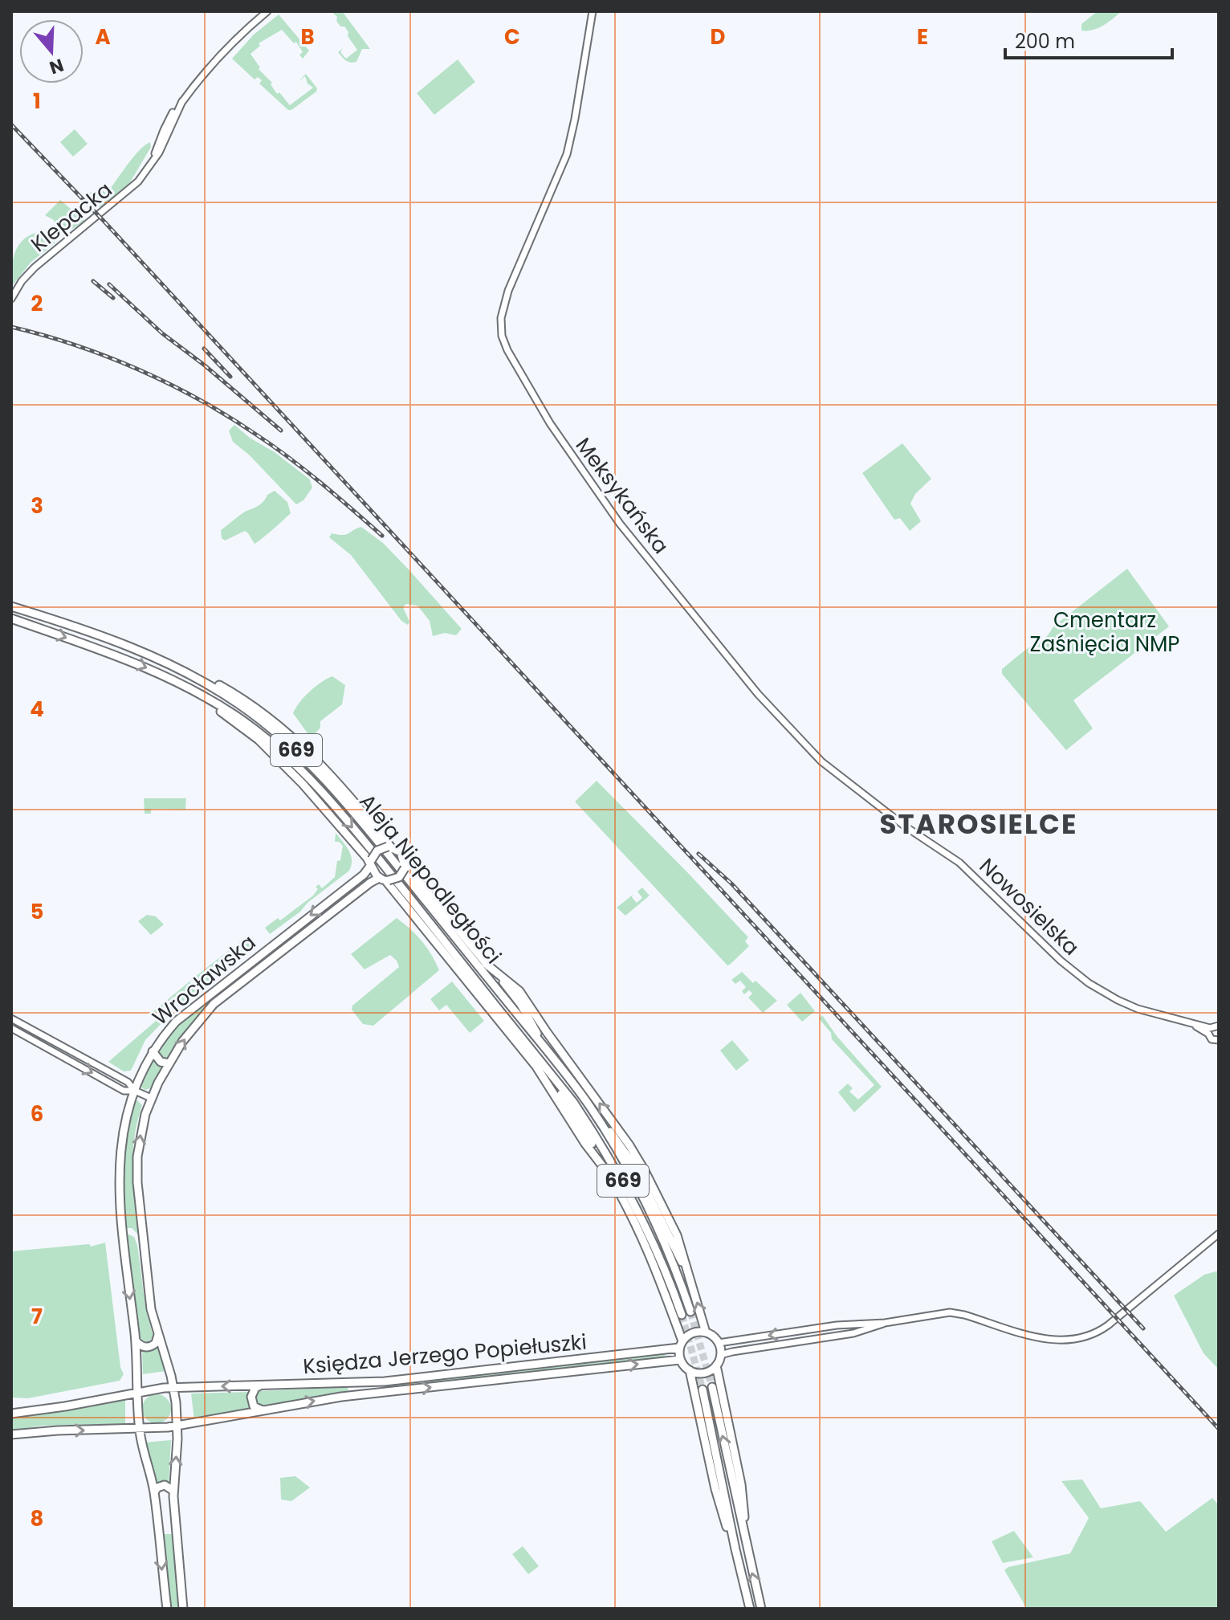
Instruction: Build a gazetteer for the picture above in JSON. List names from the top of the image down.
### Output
{
  "streets": {
    "main road": [
      "669",
      "Aleja Niepodległości",
      "Wrocławska",
      "Księdza Jerzego Popiełuszki"
    ],
    "street": ["Klepacka", "Meksykańska", "Nowosielska"]
  },
  "crossings": [
    ["Meksykańska", "Nowosielska"],
    ["Wrocławska", "Księdza Jerzego Popiełuszki"]
  ],
  "districts": ["STAROSIELCE"],
  "parks": ["Cmentarz Zaśnięcia NMP"],
  "scale_bar": "200 m",
  "north": "bottom",
  "grid": {
    "columns": [
      "A",
      "B",
      "C",
      "D",
      "E"
    ],
    "rows": [
      "1",
      "2",
      "3",
      "4",
      "5",
      "6",
      "7",
      "8"
    ]
  }
}
